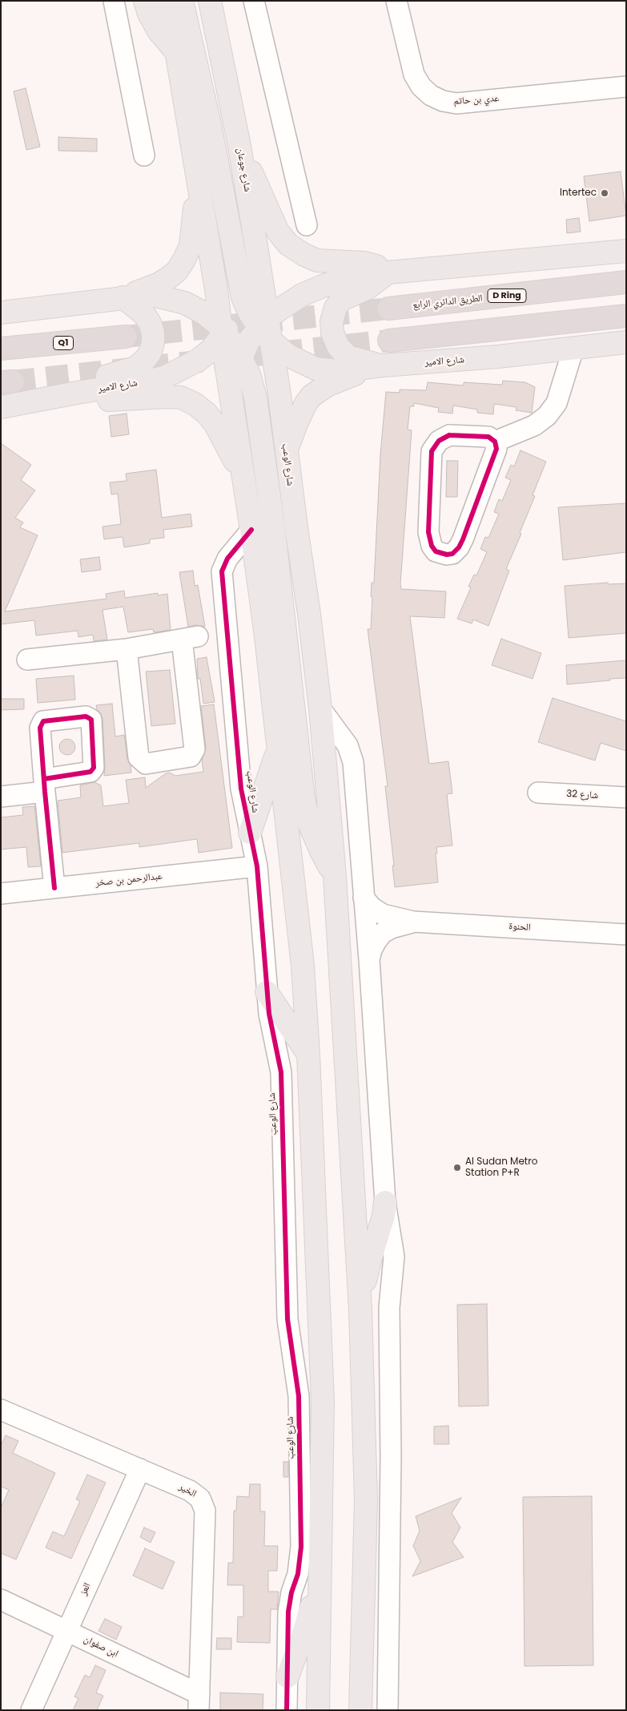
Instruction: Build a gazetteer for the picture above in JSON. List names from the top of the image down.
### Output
{
  "streets": {
    "highway": ["D Ring", "الطريق الدائري الرابع", "Q1"],
    "main road": ["شارع جوعان", "شارع الامير", "شارع الوعب"],
    "street": [
      "عدي بن حاتم",
      "شارع 32",
      "عبدالرحمن بن صخر",
      "الحنوة",
      "الخير",
      "العز",
      "ابن صفوان"
    ]
  },
  "crossings": [
    ["شارع جوعان", "شارع الامير"],
    ["شارع جوعان", "شارع الوعب"],
    ["شارع الامير", "شارع الوعب"],
    ["شارع الوعب", "عبدالرحمن بن صخر"],
    ["شارع الوعب", "الحنوة"],
    ["الخير", "العز"],
    ["الخير", "ابن صفوان"],
    ["العز", "ابن صفوان"]
  ],
  "places": ["Intertec", "Al Sudan Metro Station P+R"]
}
